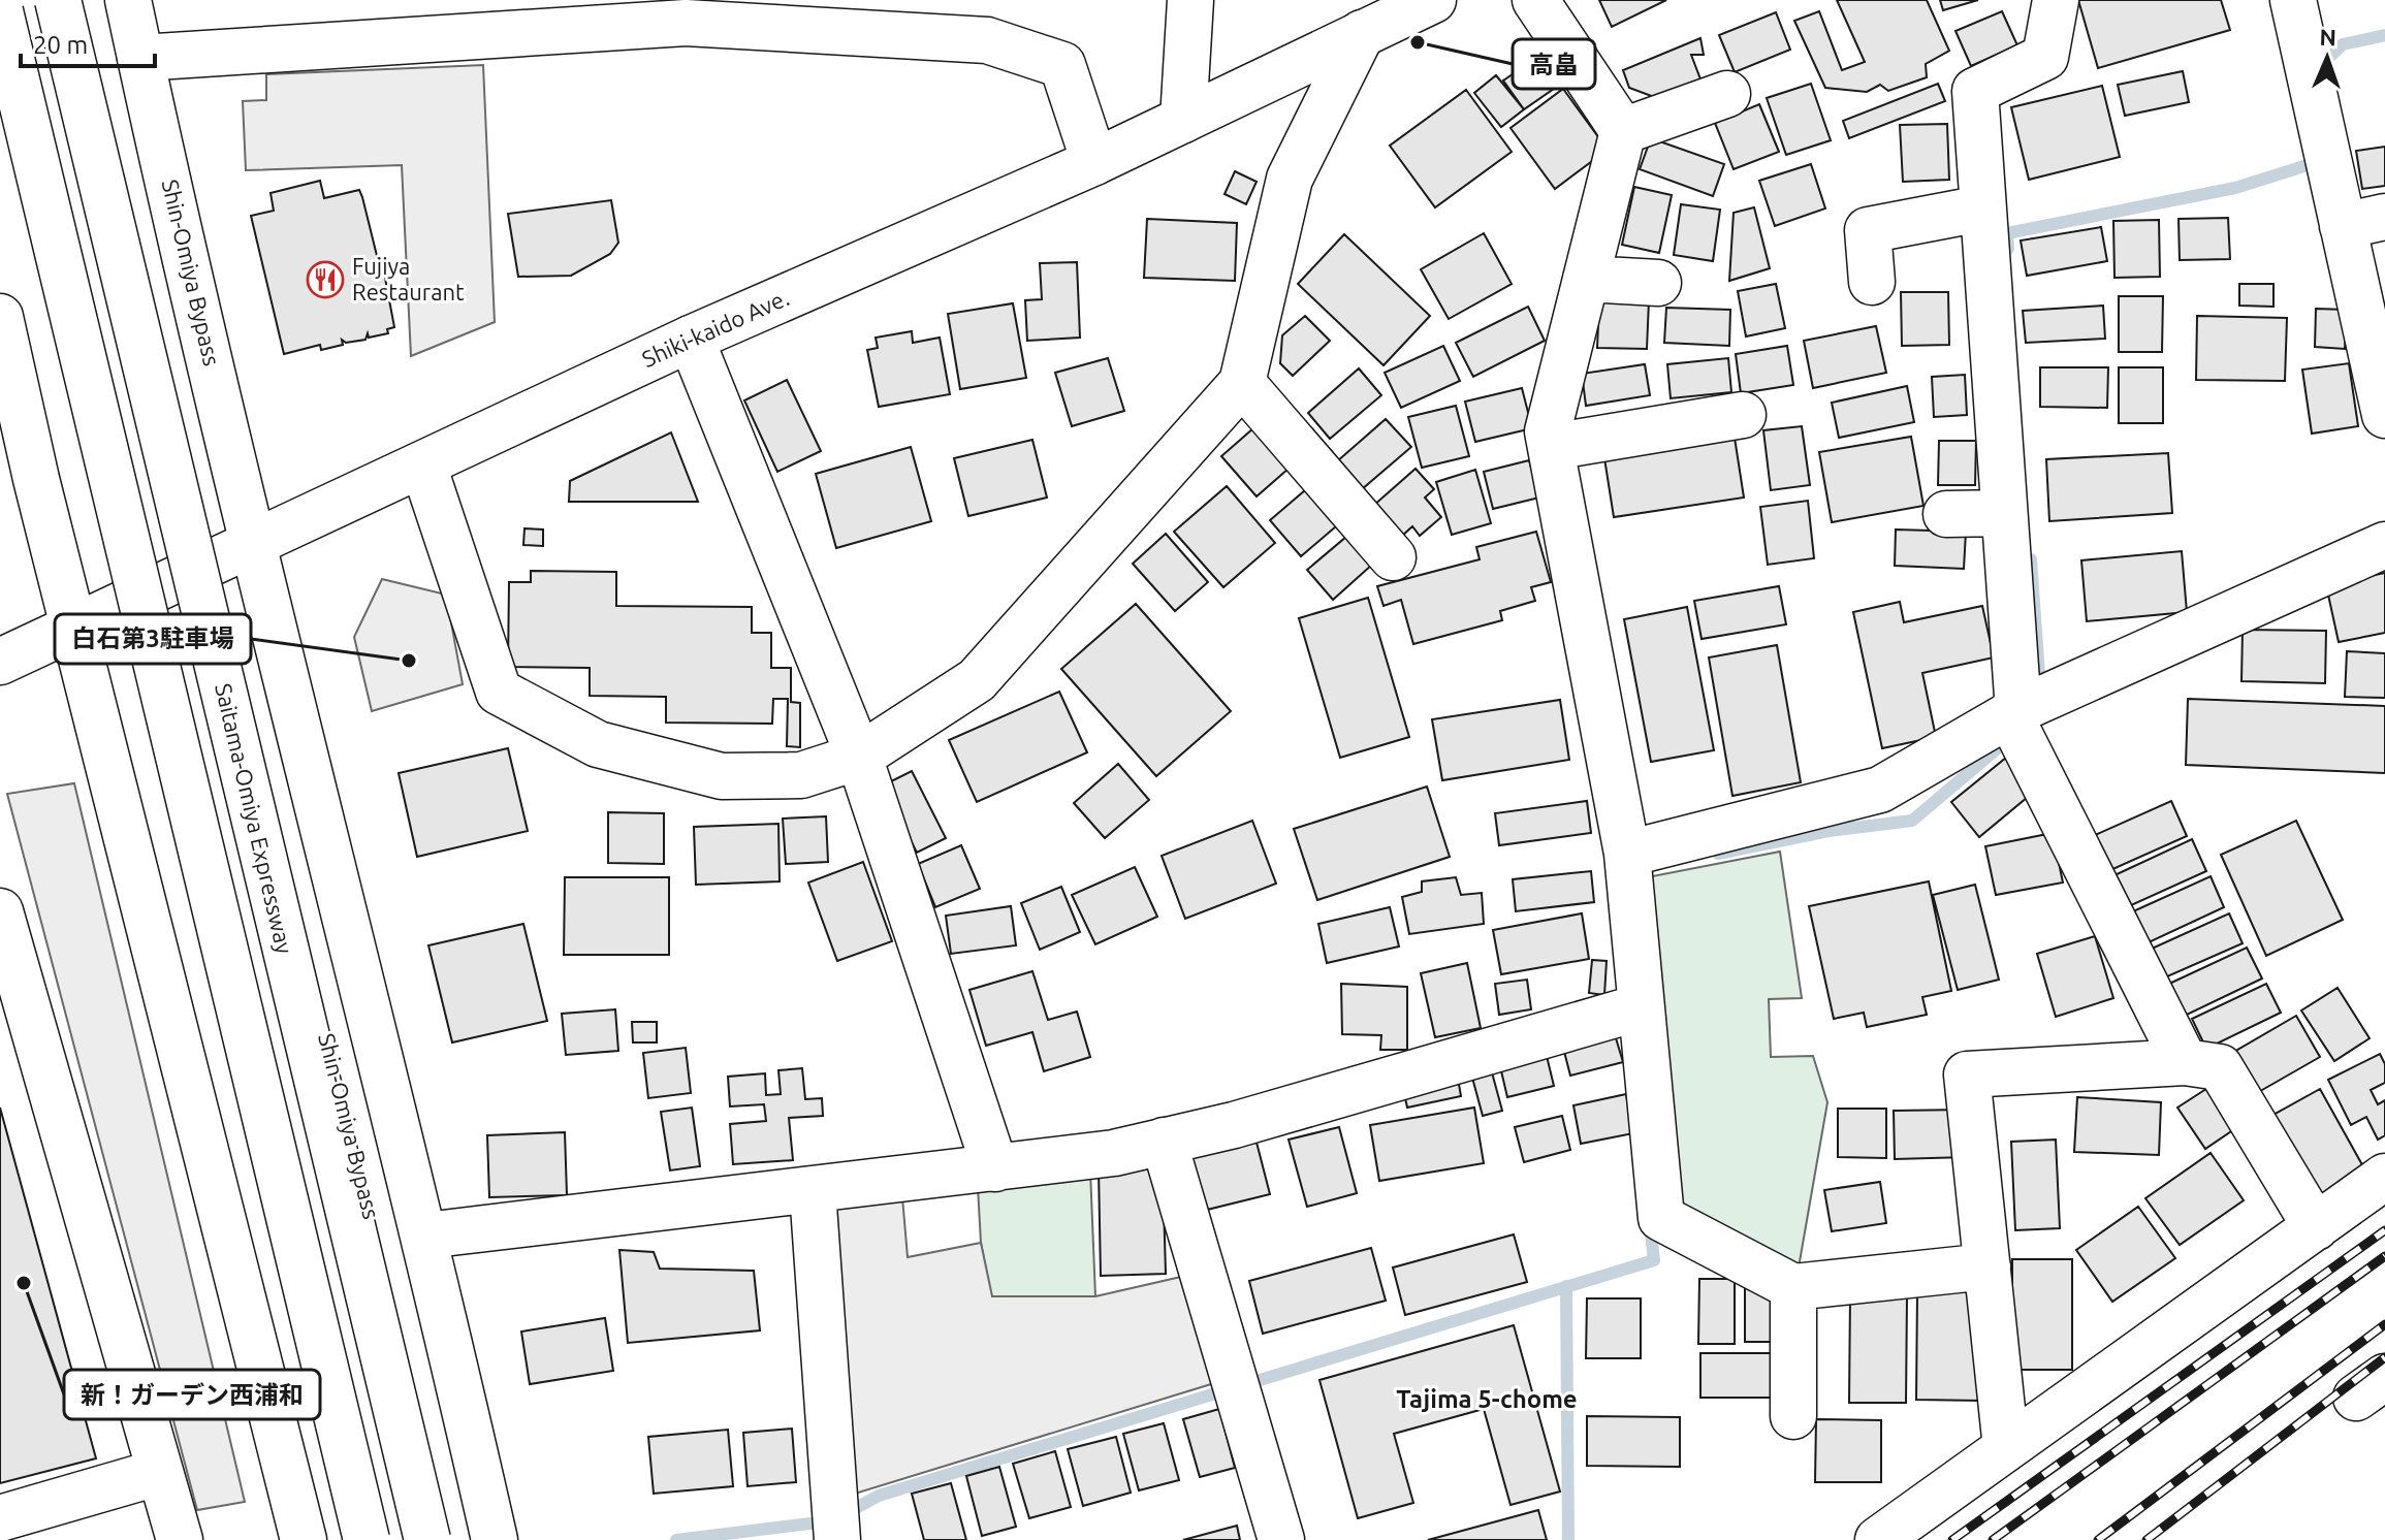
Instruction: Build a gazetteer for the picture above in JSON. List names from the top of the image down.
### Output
{
  "streets": {
    "main road": ["Shin-Omiya Bypass", "Shiki-kaido Ave.", "Saitama-Omiya Expressway"]
  },
  "crossings": [
    ["Shin-Omiya Bypass", "Shiki-kaido Ave."]
  ],
  "districts": ["Tajima 5-chome"],
  "places": {
    "other": ["高畠", "白石第3駐車場", "新！ガーデン西浦和"],
    "restaurant": ["Fujiya Restaurant"]
  },
  "scale_bar": "20 m",
  "north": "top"
}
